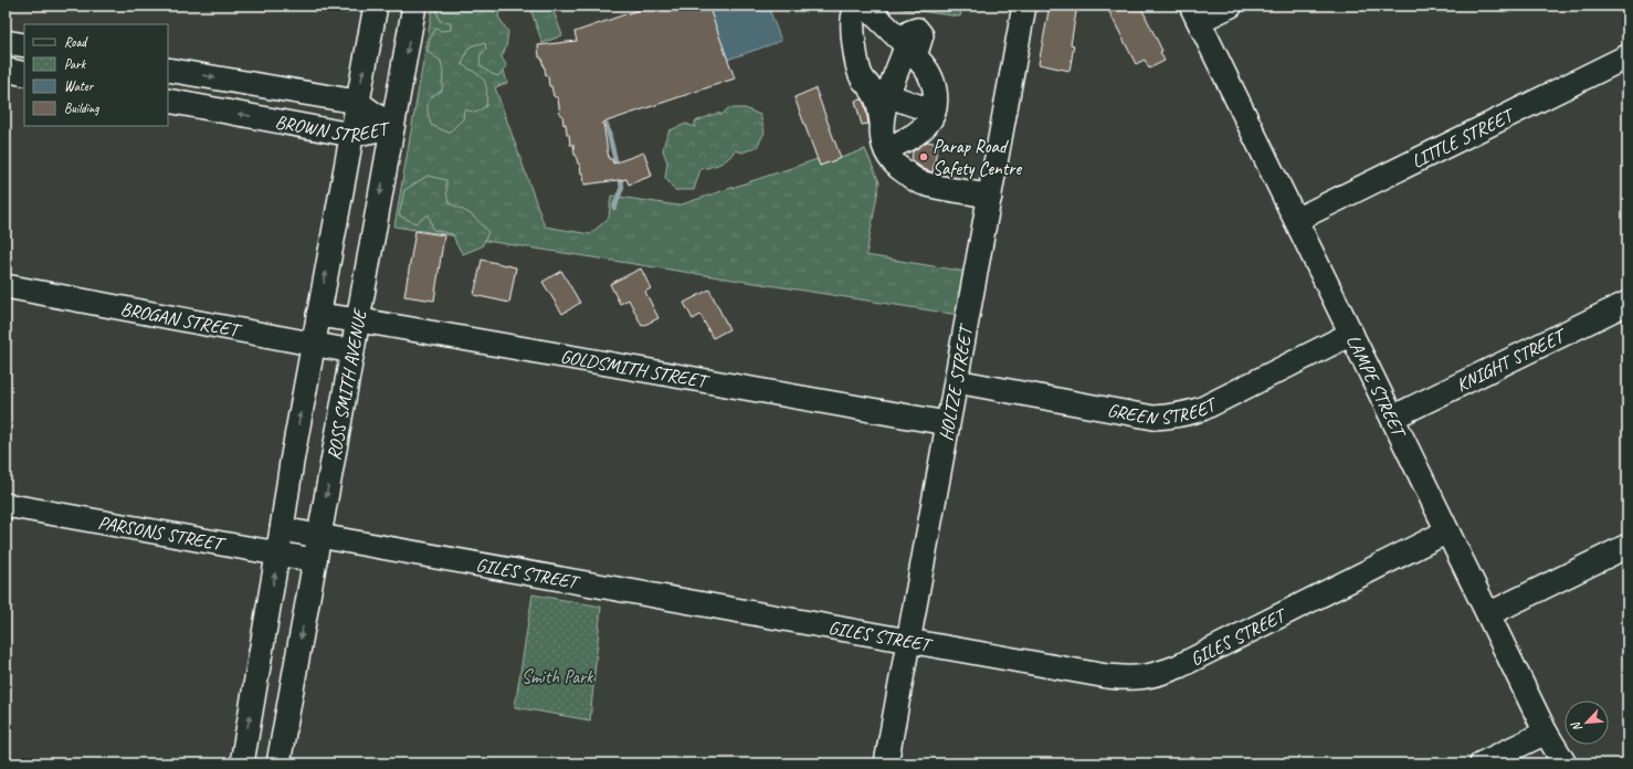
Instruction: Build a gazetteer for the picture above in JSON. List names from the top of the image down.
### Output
{
  "streets": {
    "street": [
      "BROWN STREET",
      "LITTLE STREET",
      "BROGAN STREET",
      "KNIGHT STREET",
      "GOLDSMITH STREET",
      "ROSS SMITH AVENUE",
      "HOLTZE STREET",
      "LAMPE STREET",
      "GREEN STREET",
      "PARSONS STREET",
      "GILES STREET"
    ]
  },
  "crossings": [
    ["BROWN STREET", "ROSS SMITH AVENUE"],
    ["LITTLE STREET", "LAMPE STREET"],
    ["BROGAN STREET", "ROSS SMITH AVENUE"],
    ["KNIGHT STREET", "LAMPE STREET"],
    ["GOLDSMITH STREET", "ROSS SMITH AVENUE"],
    ["GOLDSMITH STREET", "HOLTZE STREET"],
    ["ROSS SMITH AVENUE", "PARSONS STREET"],
    ["ROSS SMITH AVENUE", "GILES STREET"],
    ["HOLTZE STREET", "GREEN STREET"],
    ["HOLTZE STREET", "GILES STREET"],
    ["LAMPE STREET", "GREEN STREET"],
    ["LAMPE STREET", "GILES STREET"]
  ],
  "parks": ["Smith Park"],
  "places": ["Parap Road Safety Centre"],
  "legend": [
    "Road",
    "Park",
    "Water",
    "Building"
  ],
  "north": "bottom left"
}
